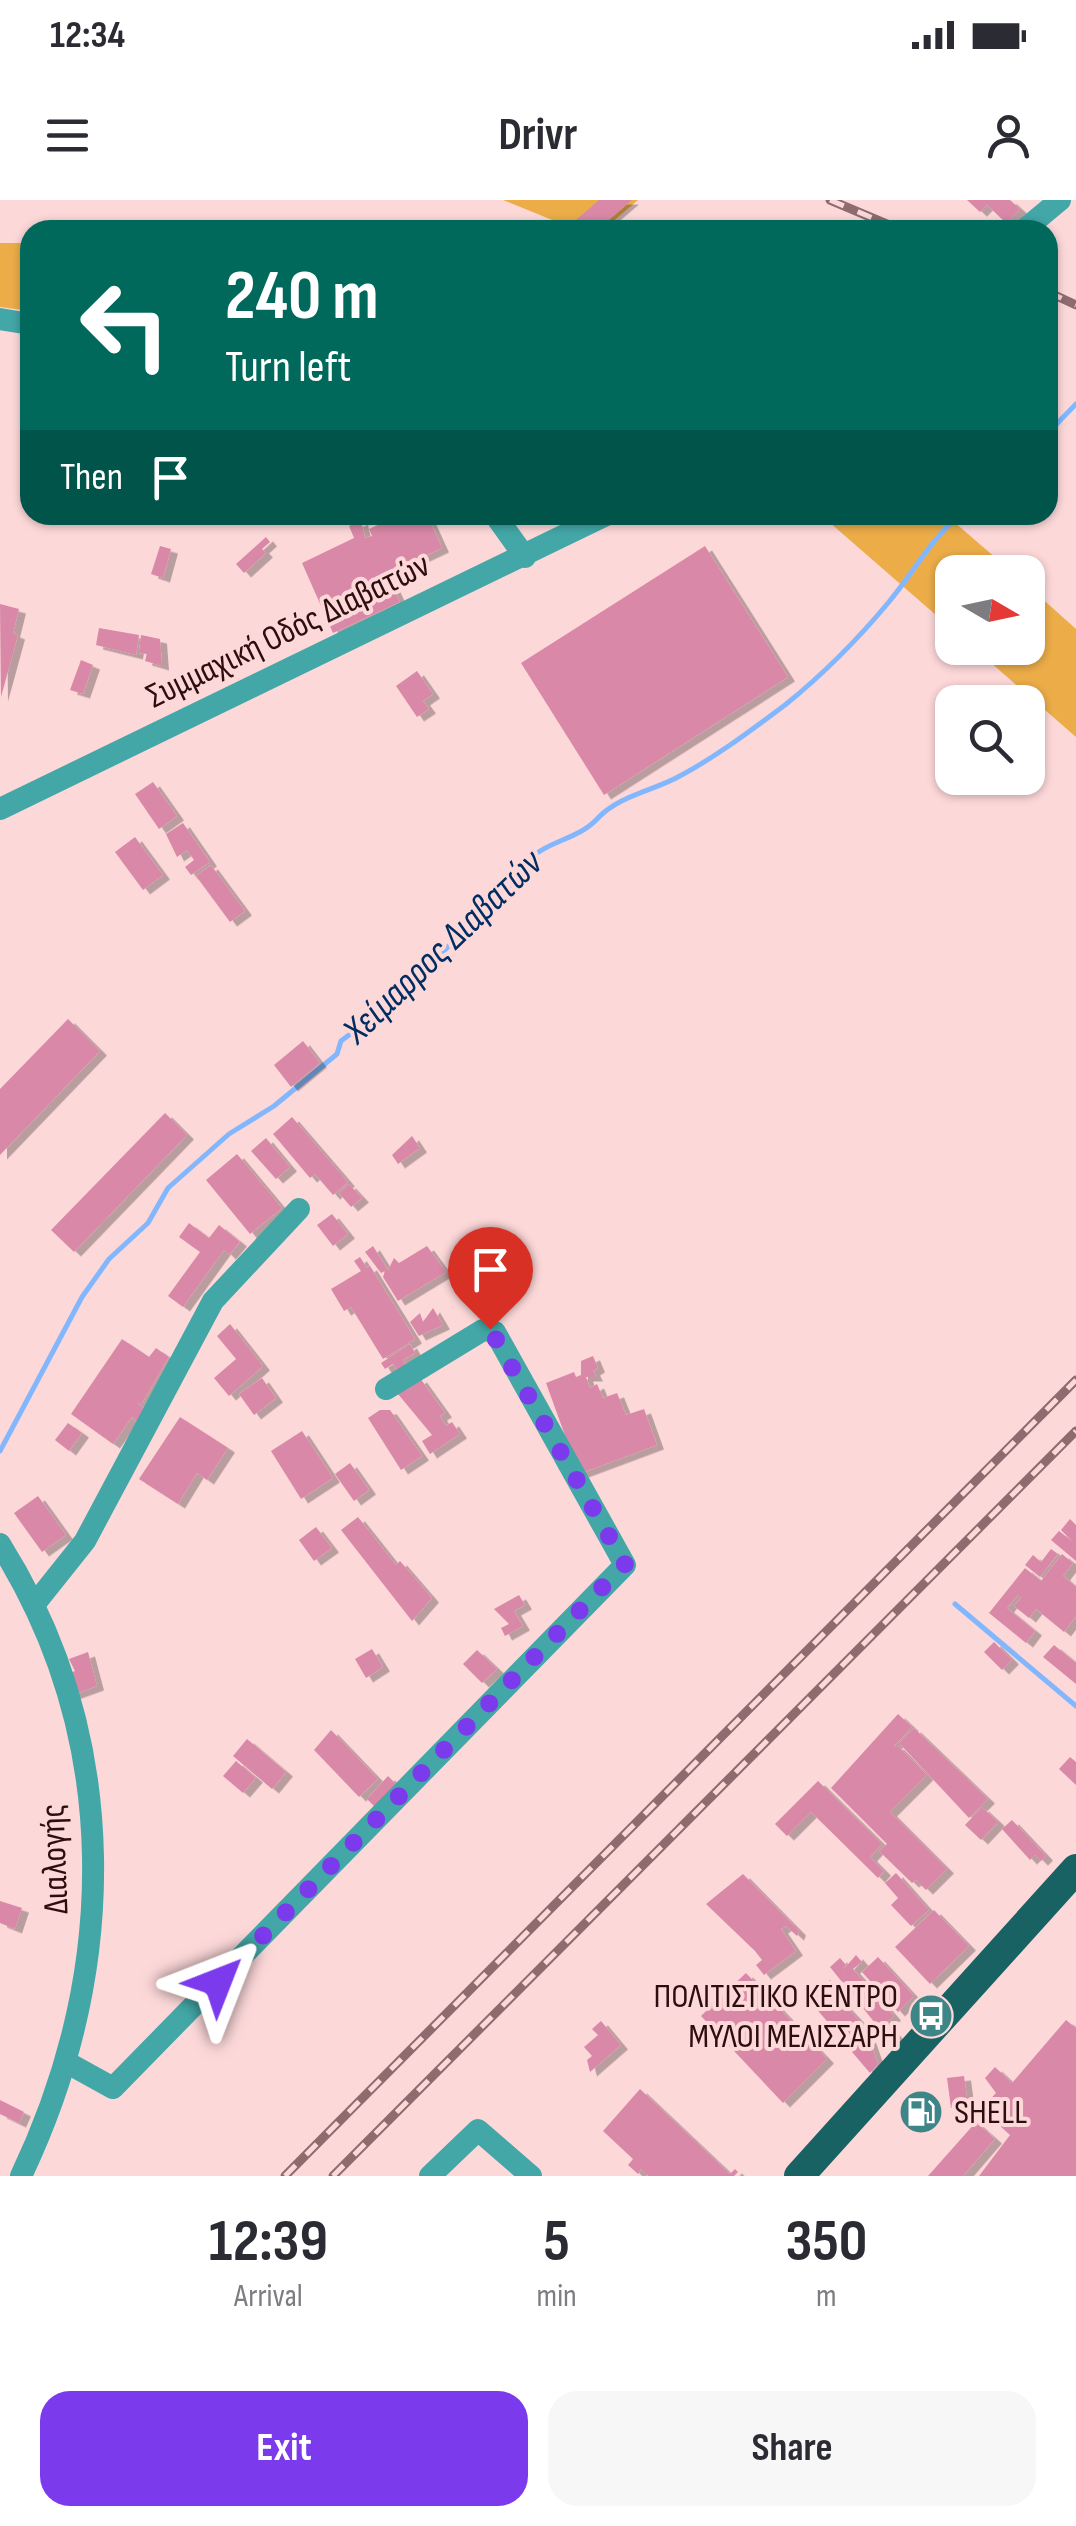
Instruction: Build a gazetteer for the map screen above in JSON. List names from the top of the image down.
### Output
{
  "streets": {
    "street": ["Συμμαχική Οδός Διαβατών", "Διαλογής"]
  },
  "water": ["Χείμαρρος Διαβατών"],
  "places": {
    "bus stop": ["ΠΟΛΙΤΙΣΤΙΚΟ ΚΕΝΤΡΟ ΜΥΛΟΙ ΜΕΛΙΣΣΑΡΗ"],
    "fuel station": ["SHELL"]
  },
  "north": "right",
  "page": {
    "status": "12:34",
    "header": "Drivr",
    "turn": ["240 m", "Turn left"],
    "then": "Then",
    "eta": [
      "12:39",
      "Arrival",
      "5",
      "min",
      "350",
      "m"
    ],
    "buttons": ["Exit", "Share"]
  }
}
